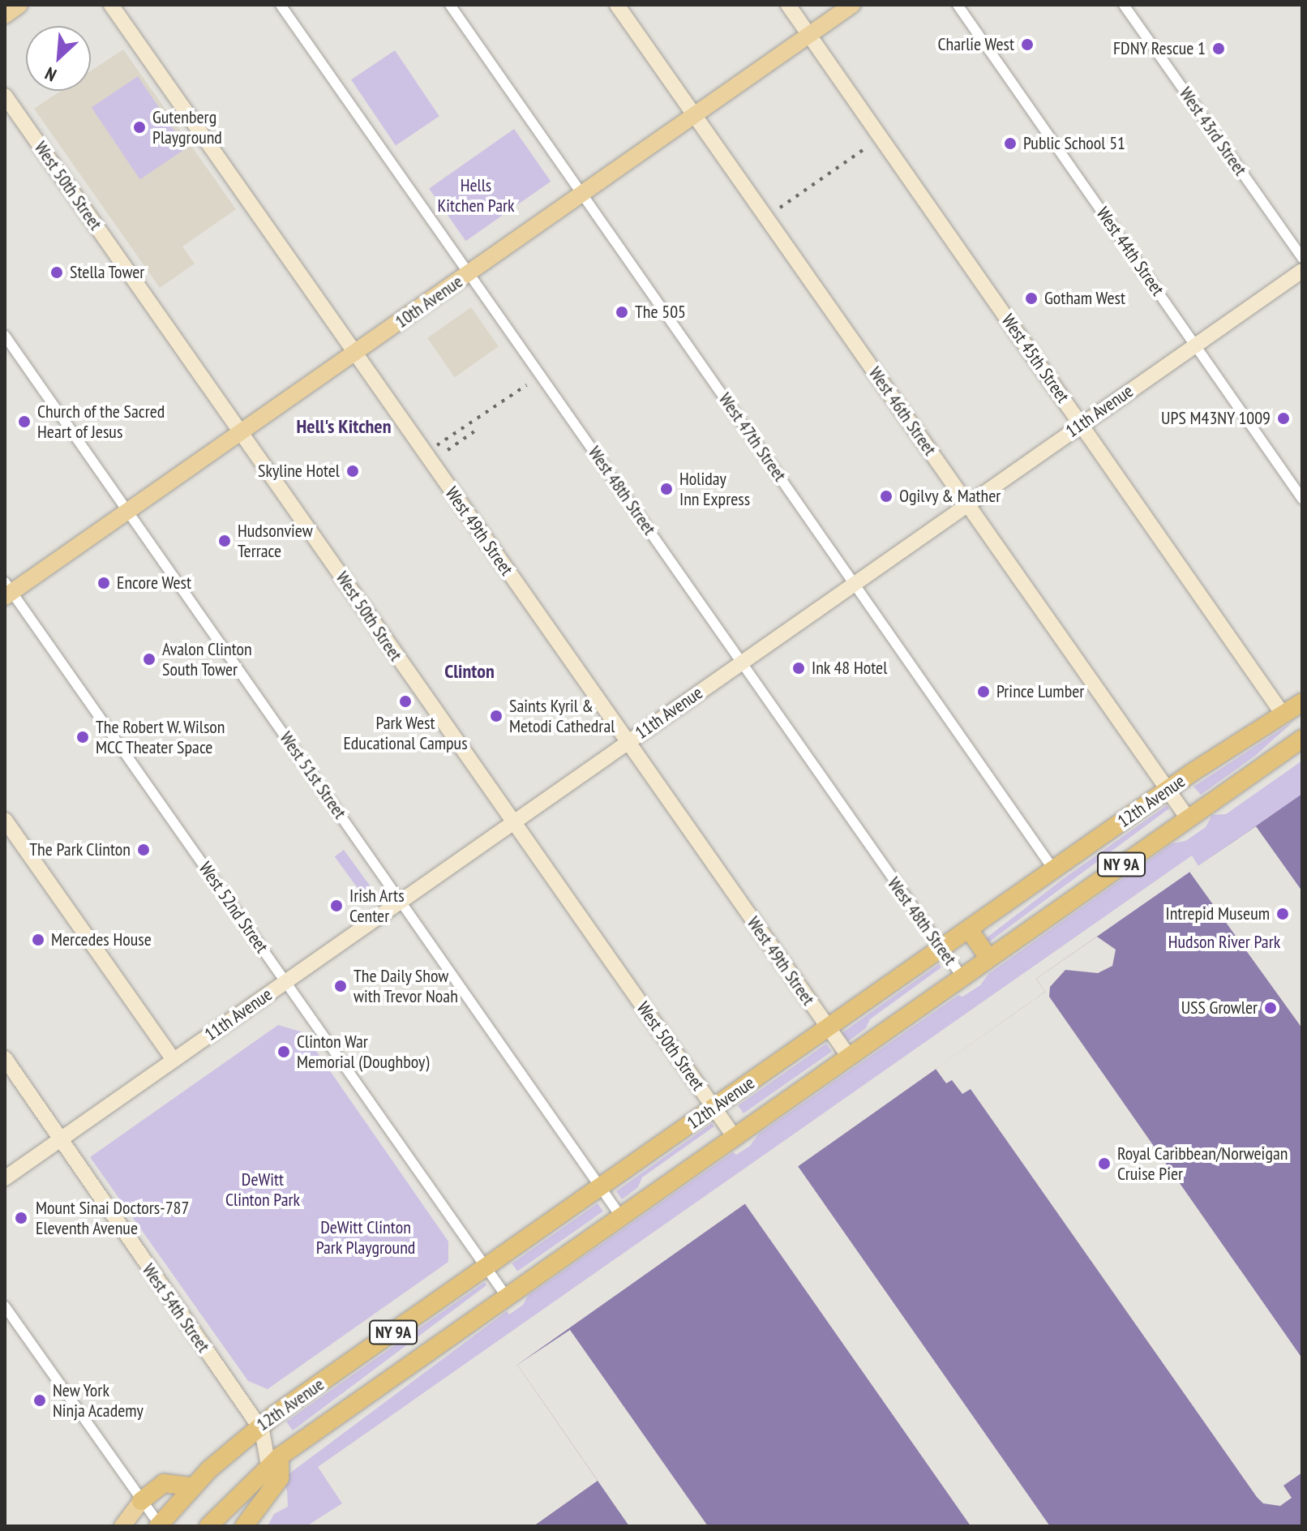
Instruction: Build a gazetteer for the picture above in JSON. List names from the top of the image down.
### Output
{
  "streets": {
    "highway": ["12th Avenue", "NY 9A"],
    "main road": [
      "West 50th Street",
      "10th Avenue",
      "West 45th Street",
      "West 46th Street",
      "11th Avenue",
      "West 49th Street",
      "West 54th Street"
    ],
    "street": [
      "West 43rd Street",
      "West 44th Street",
      "West 47th Street",
      "West 48th Street",
      "West 51st Street",
      "West 52nd Street"
    ]
  },
  "crossings": [
    ["West 50th Street", "10th Avenue"],
    ["West 50th Street", "11th Avenue"],
    ["West 50th Street", "12th Avenue"],
    ["West 44th Street", "11th Avenue"],
    ["10th Avenue", "West 45th Street"],
    ["10th Avenue", "West 46th Street"],
    ["10th Avenue", "West 47th Street"],
    ["10th Avenue", "West 48th Street"],
    ["10th Avenue", "West 49th Street"],
    ["10th Avenue", "West 51st Street"],
    ["10th Avenue", "West 52nd Street"],
    ["West 45th Street", "11th Avenue"],
    ["West 45th Street", "12th Avenue"],
    ["West 46th Street", "11th Avenue"],
    ["West 46th Street", "12th Avenue"],
    ["11th Avenue", "West 47th Street"],
    ["11th Avenue", "West 48th Street"],
    ["11th Avenue", "West 49th Street"],
    ["11th Avenue", "West 51st Street"],
    ["11th Avenue", "West 52nd Street"],
    ["11th Avenue", "West 54th Street"],
    ["West 47th Street", "12th Avenue"],
    ["West 48th Street", "12th Avenue"],
    ["West 49th Street", "12th Avenue"],
    ["West 51st Street", "12th Avenue"],
    ["12th Avenue", "West 52nd Street"],
    ["12th Avenue", "West 54th Street"]
  ],
  "districts": ["Hell's Kitchen", "Clinton"],
  "parks": [
    "Hells Kitchen Park",
    "Hudson River Park",
    "DeWitt Clinton Park",
    "DeWitt Clinton Park Playground"
  ],
  "places": [
    "Charlie West",
    "FDNY Rescue 1",
    "Gutenberg Playground",
    "Public School 51",
    "Stella Tower",
    "Gotham West",
    "The 505",
    "UPS M43NY 1009",
    "Church of the Sacred Heart of Jesus",
    "Skyline Hotel",
    "Holiday Inn Express",
    "Ogilvy & Mather",
    "Hudsonview Terrace",
    "Encore West",
    "Avalon Clinton South Tower",
    "Ink 48 Hotel",
    "Prince Lumber",
    "Park West Educational Campus",
    "Saints Kyril & Metodi Cathedral",
    "The Robert W. Wilson MCC Theater Space",
    "The Park Clinton",
    "Irish Arts Center",
    "Intrepid Museum",
    "Mercedes House",
    "The Daily Show with Trevor Noah",
    "USS Growler",
    "Clinton War Memorial (Doughboy)",
    "Royal Caribbean/Norweigan Cruise Pier",
    "Mount Sinai Doctors-787 Eleventh Avenue",
    "New York Ninja Academy"
  ],
  "north": "bottom left"
}
